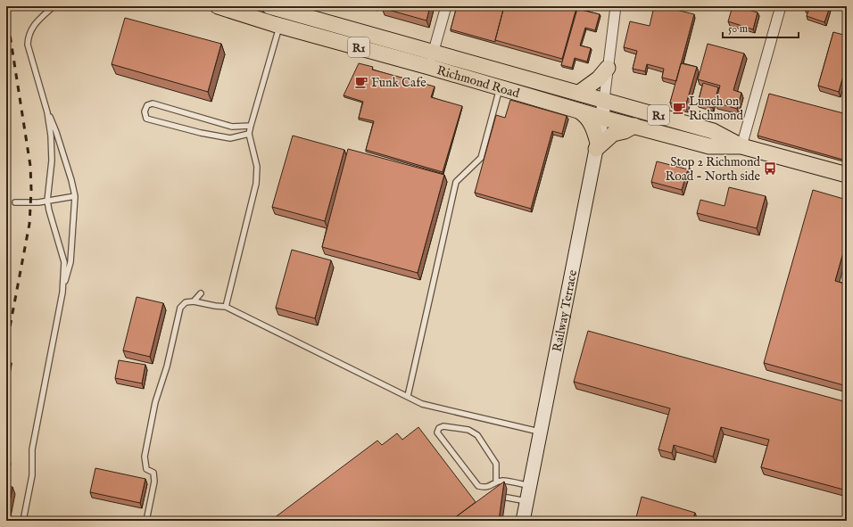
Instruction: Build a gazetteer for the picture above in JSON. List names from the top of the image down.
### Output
{
  "streets": {
    "main road": ["R1", "Richmond Road", "Railway Terrace"]
  },
  "crossings": [
    ["Richmond Road", "Railway Terrace"]
  ],
  "places": {
    "cafe": ["Funk Cafe", "Lunch on Richmond"],
    "bus stop": ["Stop 2 Richmond Road - North side"]
  },
  "scale_bar": "50 m"
}
